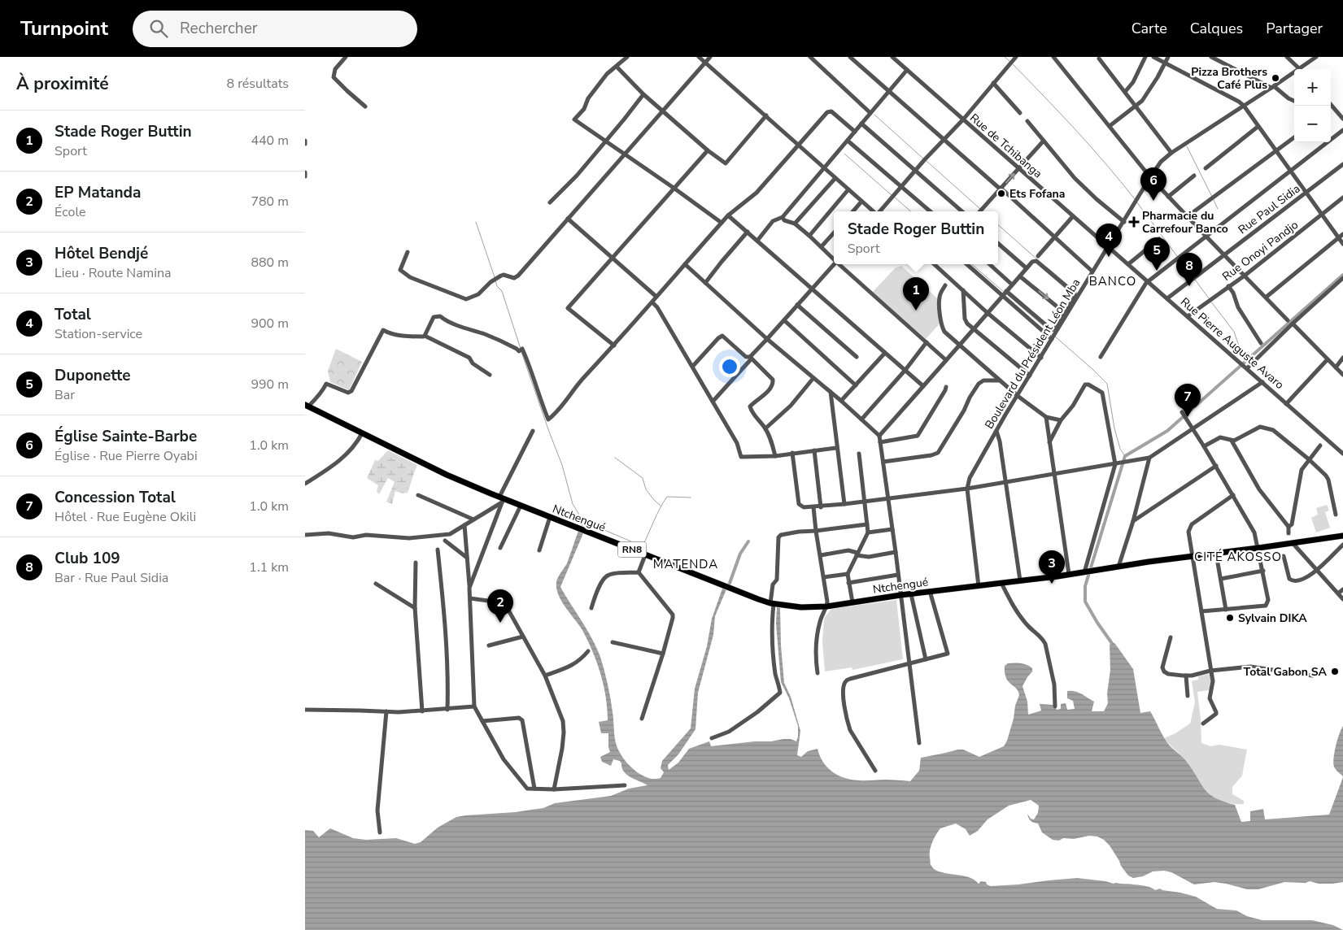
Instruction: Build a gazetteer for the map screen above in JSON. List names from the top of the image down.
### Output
{
  "streets": {
    "main road": ["Ntchengué", "RN8"],
    "street": [
      "Rue de Tchibanga",
      "Rue Paul Sidia",
      "Rue Onoyi Pandjo",
      "Rue Pierre Auguste Avaro",
      "Boulevard du Président Léon Mba"
    ]
  },
  "crossings": [
    ["Rue de Tchibanga", "Rue Pierre Auguste Avaro"],
    ["Rue de Tchibanga", "Boulevard du Président Léon Mba"],
    ["Rue Paul Sidia", "Rue Pierre Auguste Avaro"],
    ["Rue Onoyi Pandjo", "Rue Pierre Auguste Avaro"],
    ["Rue Pierre Auguste Avaro", "Boulevard du Président Léon Mba"],
    ["Boulevard du Président Léon Mba", "Ntchengué"]
  ],
  "districts": ["BANCO", "CITÉ AKOSSO", "MATENDA"],
  "places": {
    "other": [
      "Pizza Brothers Café Plus",
      "Ets Fofana",
      "Sylvain DIKA",
      "Total Gabon SA"
    ],
    "health": ["Pharmacie du Carrefour Banco"]
  },
  "page": {
    "header": "Turnpoint",
    "search": "Rechercher",
    "nav": ["Carte", "Calques", "Partager"],
    "heading": ["À proximité", "8 résultats"],
    "map_buttons": ["+", "−"],
    "list": [
      {
        "mark": "1",
        "name": "Stade Roger Buttin",
        "note": "Sport",
        "value": "440 m"
      },
      {
        "mark": "2",
        "name": "EP Matanda",
        "note": "École",
        "value": "780 m"
      },
      {
        "mark": "3",
        "name": "Hôtel Bendjé",
        "note": "Lieu · Route Namina",
        "value": "880 m"
      },
      {
        "mark": "4",
        "name": "Total",
        "note": "Station-service",
        "value": "900 m"
      },
      {
        "mark": "5",
        "name": "Duponette",
        "note": "Bar",
        "value": "990 m"
      },
      {
        "mark": "6",
        "name": "Église Sainte-Barbe",
        "note": "Église · Rue Pierre Oyabi",
        "value": "1.0 km"
      },
      {
        "mark": "7",
        "name": "Concession Total",
        "note": "Hôtel · Rue Eugène Okili",
        "value": "1.0 km"
      },
      {
        "mark": "8",
        "name": "Club 109",
        "note": "Bar · Rue Paul Sidia",
        "value": "1.1 km"
      }
    ],
    "pins": [
      "6",
      "4",
      "5",
      "8",
      "1",
      "7",
      "3",
      "2"
    ],
    "popup": ["Stade Roger Buttin", "Sport"]
  }
}
